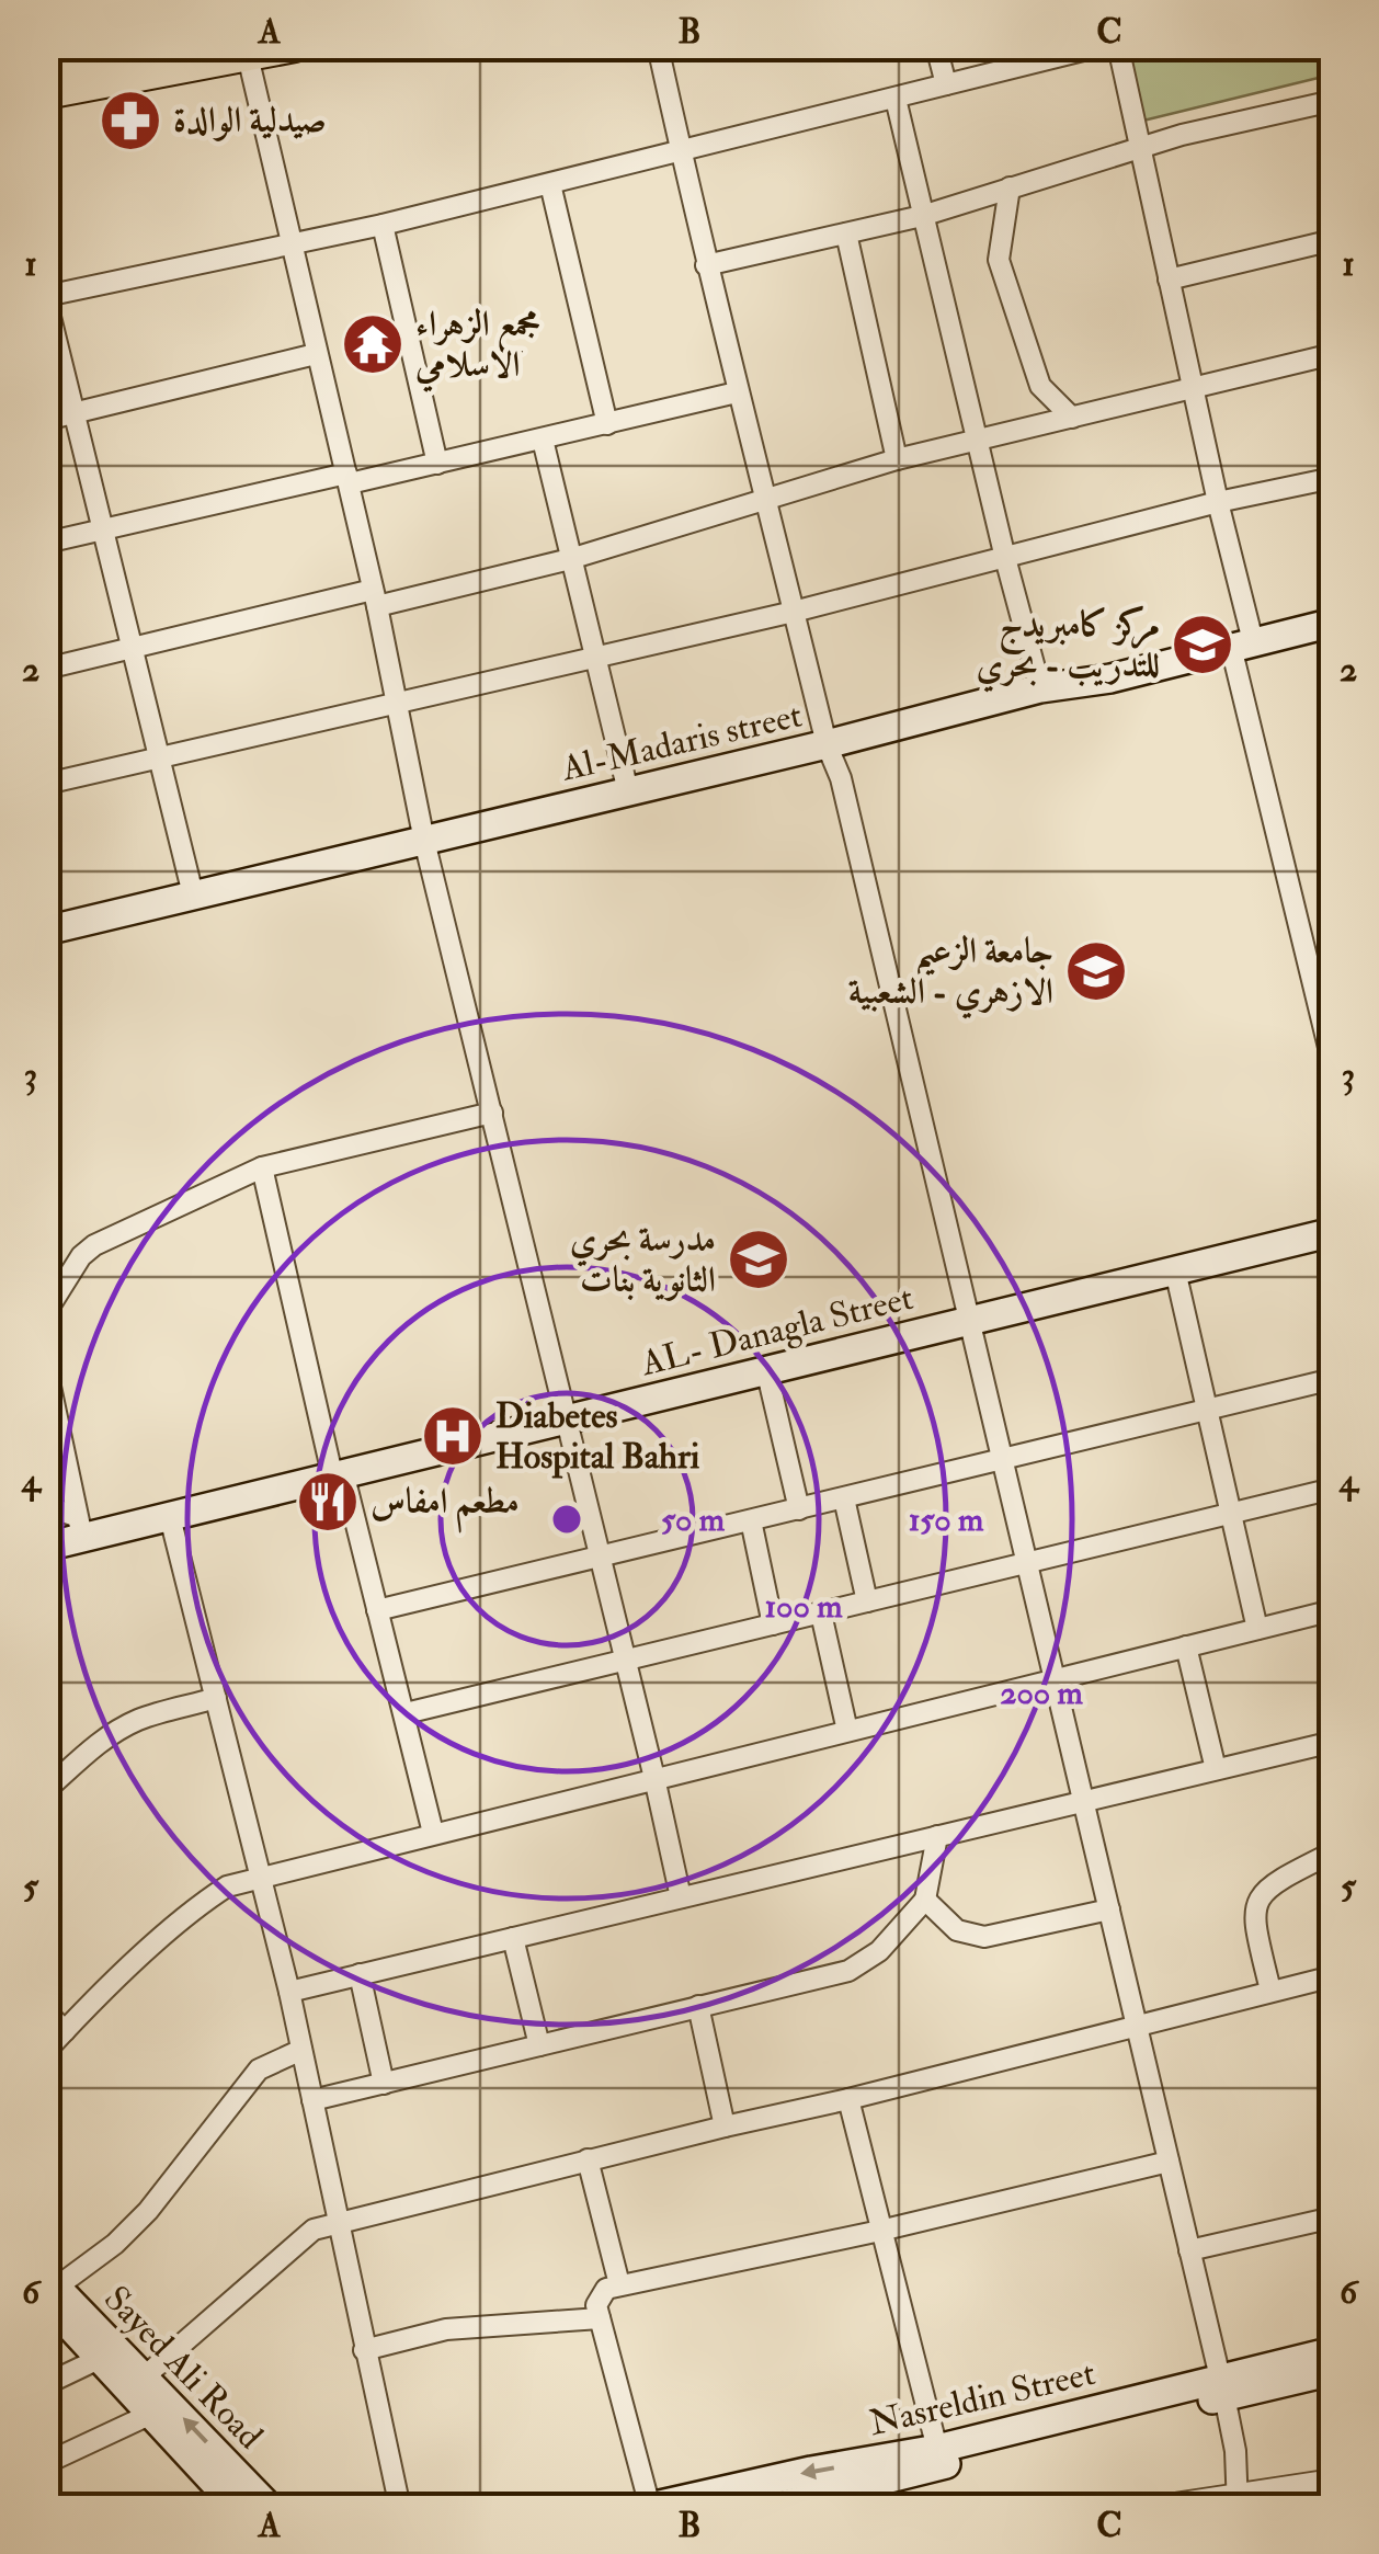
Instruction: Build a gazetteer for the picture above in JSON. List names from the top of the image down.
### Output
{
  "streets": {
    "street": [
      "Al-Madaris street",
      "AL- Danagla Street",
      "Sayed Ali Road",
      "Nasreldin Street"
    ]
  },
  "places": {
    "pharmacy": ["صيدلية الوالدة"],
    "temple": ["مجمع الزهراء الاسلامي"],
    "school or university": ["مركز كامبريدج للتدريب - بحري", "جامعة الزعيم الازهري - الشعبية", "مدرسة بحري الثانوية بنات"],
    "hospital": ["Diabetes Hospital Bahri"],
    "restaurant": ["مطعم امفاس"]
  },
  "grid": {
    "columns": ["A", "B", "C"],
    "rows": [
      "1",
      "2",
      "3",
      "4",
      "5",
      "6"
    ]
  },
  "rings": [
    "50 m",
    "150 m",
    "100 m",
    "200 m"
  ]
}
